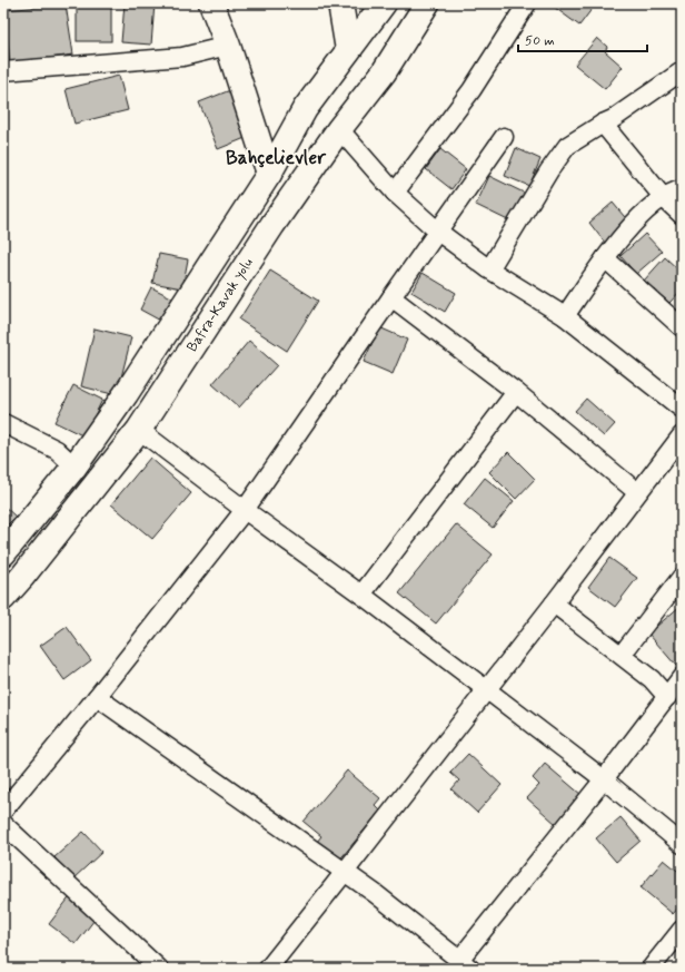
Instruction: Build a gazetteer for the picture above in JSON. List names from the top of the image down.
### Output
{
  "streets": {
    "main road": ["Bafra-Kavak yolu"]
  },
  "districts": ["Bahçelievler"],
  "scale_bar": "50 m"
}
